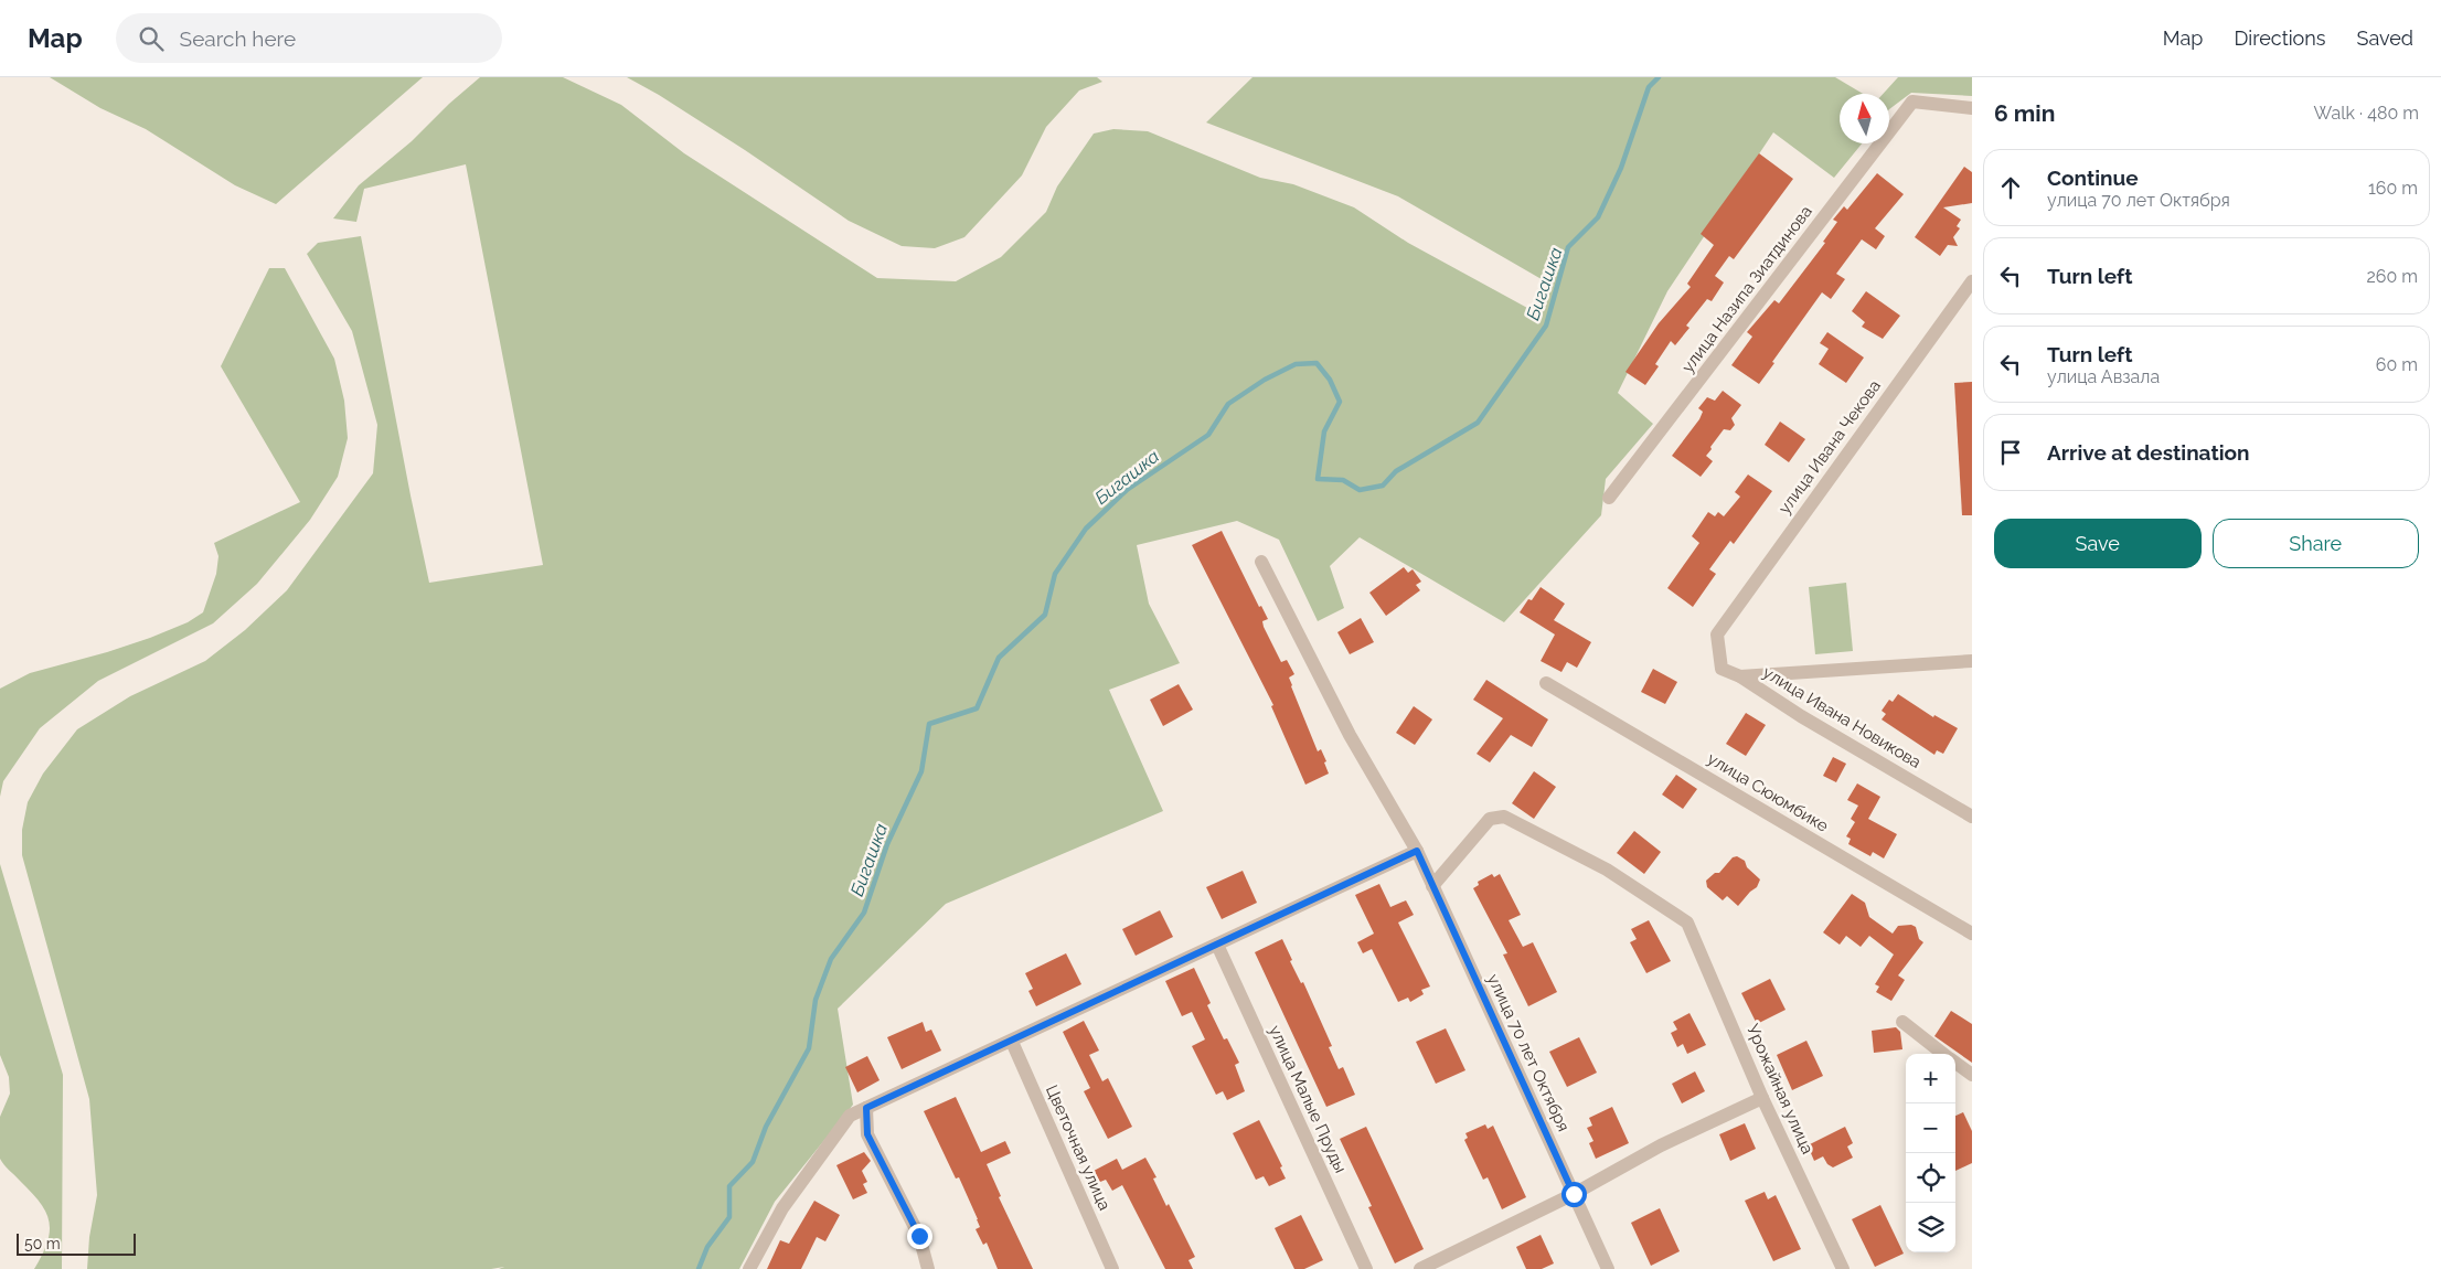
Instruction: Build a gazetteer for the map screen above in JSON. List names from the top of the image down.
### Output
{
  "streets": {
    "street": [
      "улица Назипа Зиатдинова",
      "улица Ивана Чекова",
      "улица Ивана Новикова",
      "улица Сююмбике",
      "улица 70 лет Октября",
      "Урожайная улица",
      "улица Малые Пруды",
      "Цветочная улица"
    ]
  },
  "crossings": [
    ["улица Ивана Чекова", "улица Ивана Новикова"],
    ["улица 70 лет Октября", "Урожайная улица"]
  ],
  "water": ["Бигашка"],
  "scale_bar": "50 m",
  "north": "top",
  "page": {
    "header": "Map",
    "search": "Search here",
    "nav": ["Map", "Directions", "Saved"],
    "heading": ["6 min", "Walk · 480 m"],
    "list": [
      ["Continue", "улица 70 лет Октября", "160 m"],
      ["Turn left", "260 m"],
      ["Turn left", "улица Авзала", "60 m"],
      "Arrive at destination"
    ],
    "buttons": ["Save", "Share"],
    "map_buttons": ["+", "−"],
    "scale": "50 m"
  }
}
